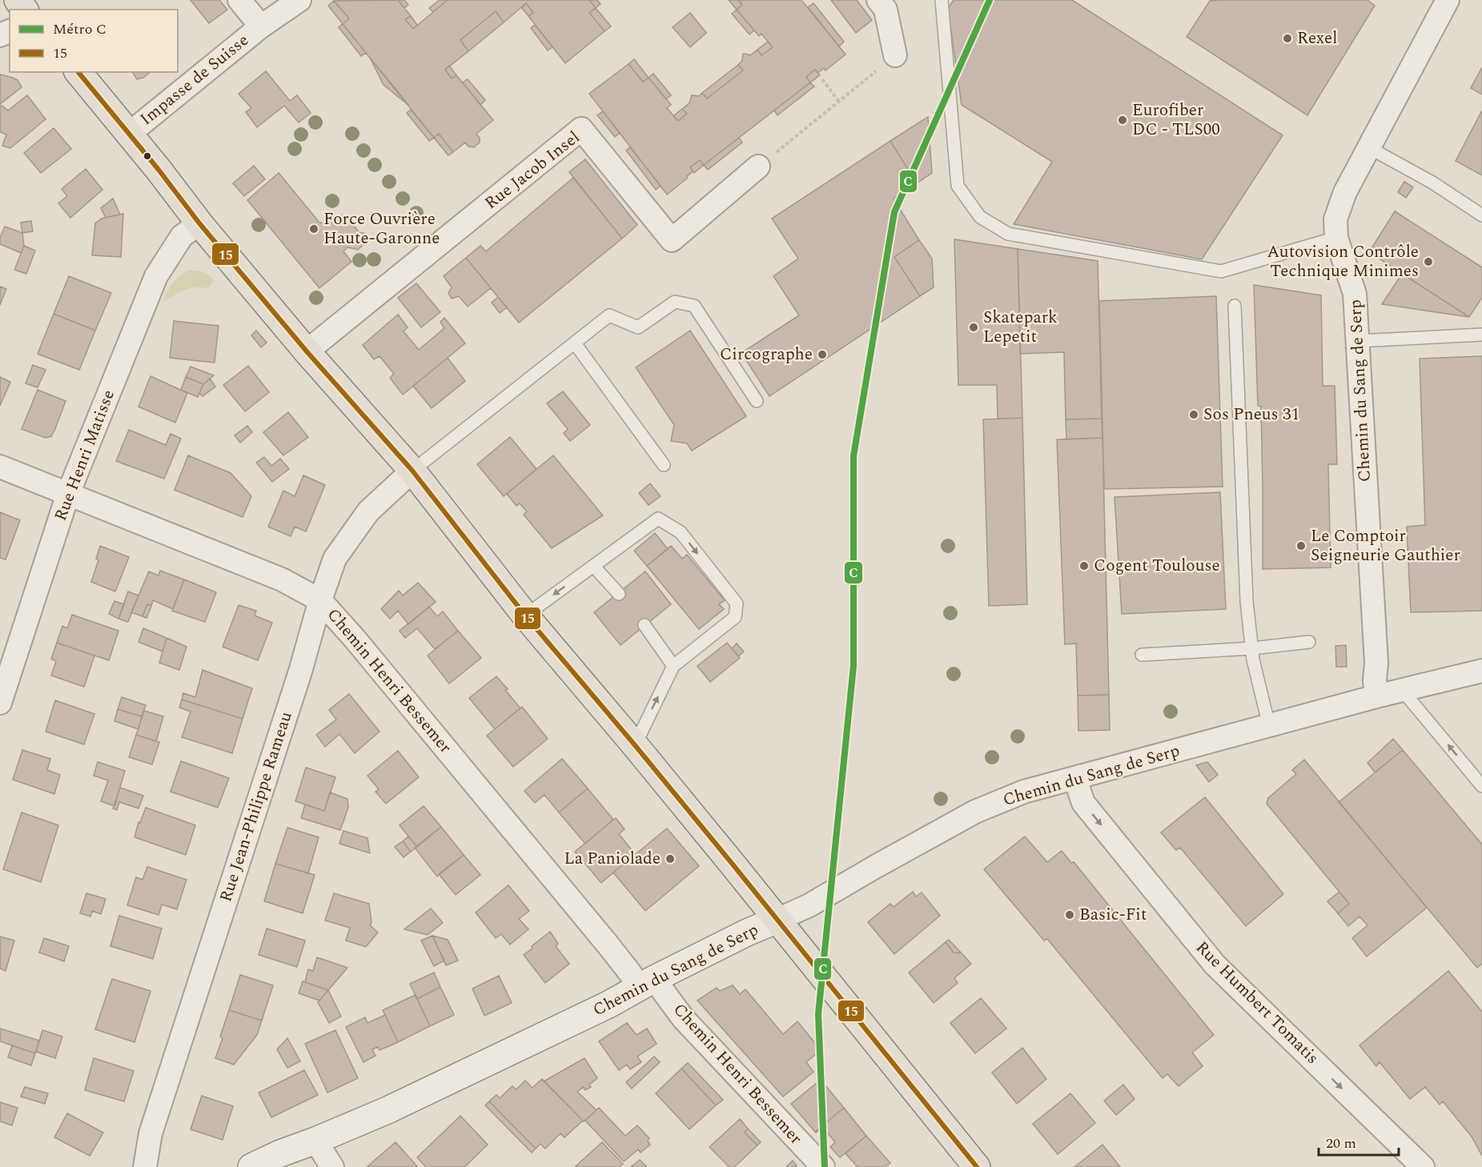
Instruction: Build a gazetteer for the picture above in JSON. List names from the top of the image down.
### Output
{
  "streets": {
    "street": [
      "Impasse de Suisse",
      "Rue Jacob Insel",
      "Chemin du Sang de Serp",
      "Rue Henri Matisse",
      "Chemin Henri Bessemer",
      "Rue Jean-Philippe Rameau",
      "Rue Humbert Tomatis"
    ]
  },
  "crossings": [
    ["Chemin du Sang de Serp", "Chemin Henri Bessemer"],
    ["Chemin du Sang de Serp", "Rue Humbert Tomatis"],
    ["Rue Henri Matisse", "Chemin Henri Bessemer"],
    ["Chemin Henri Bessemer", "Rue Jean-Philippe Rameau"]
  ],
  "one_way": ["Rue Humbert Tomatis"],
  "places": [
    "Rexel",
    "Eurofiber DC - TLS00",
    "Force Ouvrière Haute-Garonne",
    "Autovision Contrôle Technique Minimes",
    "Skatepark Lepetit",
    "Circographe",
    "Sos Pneus 31",
    "Le Comptoir Seigneurie Gauthier",
    "Cogent Toulouse",
    "La Paniolade",
    "Basic-Fit"
  ],
  "lines": ["metro line C", "transit line 15"],
  "legend": ["Métro C", "15"],
  "scale_bar": "20 m"
}
